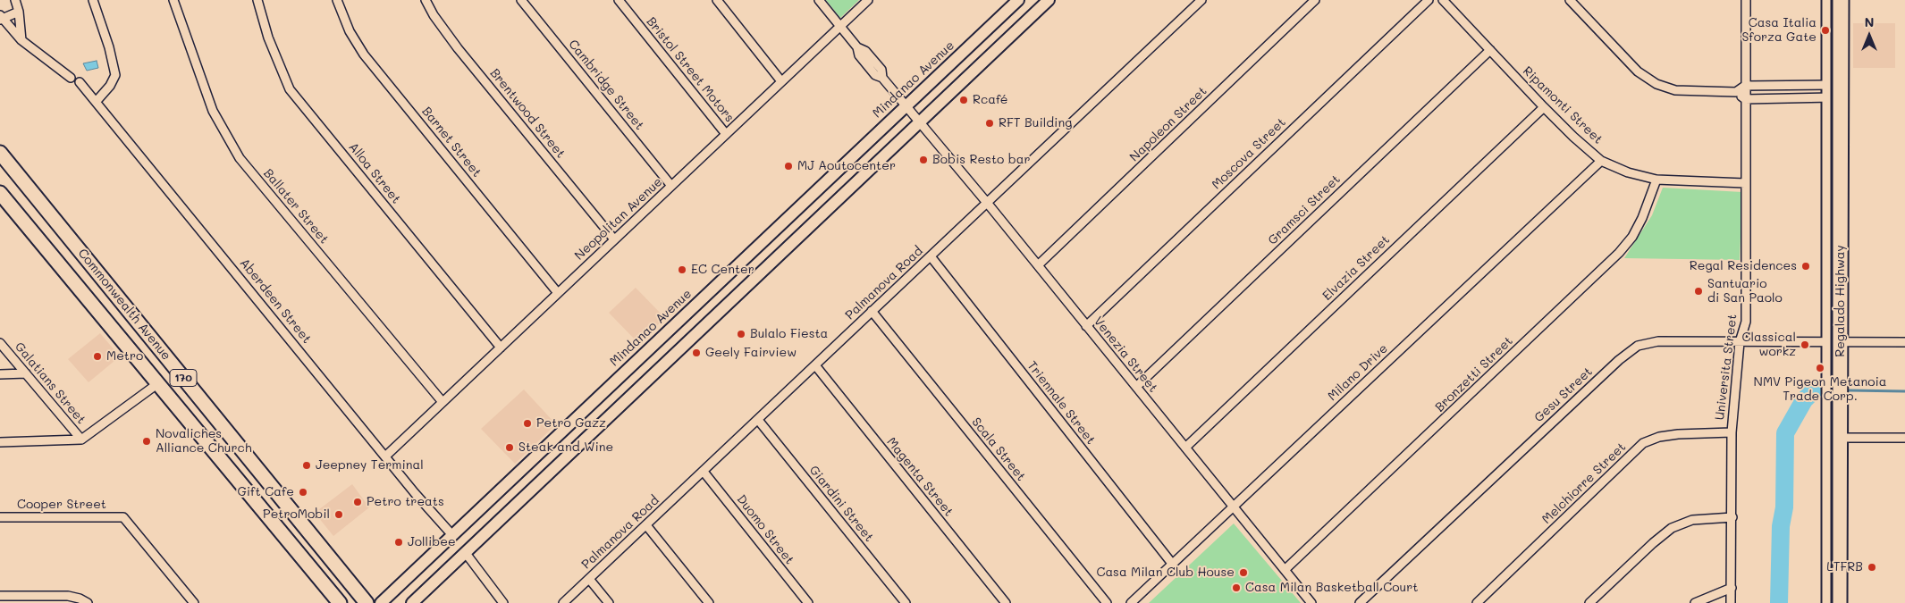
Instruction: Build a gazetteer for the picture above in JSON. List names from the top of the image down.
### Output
{
  "streets": {
    "main road": [
      "Mindanao Avenue",
      "Regalado Highway",
      "Commonwealth Avenue",
      "170"
    ],
    "street": [
      "Bristol Street Motors",
      "Cambridge Street",
      "Ripamonti Street",
      "Brentwood Street",
      "Napoleon Street",
      "Barnet Street",
      "Moscova Street",
      "Alloa Street",
      "Ballater Street",
      "Gramsci Street",
      "Neopolitan Avenue",
      "Elvazia Street",
      "Palmanova Road",
      "Aberdeen Street",
      "Venezia Street",
      "Universita Street",
      "Milano Drive",
      "Bronzetti Street",
      "Galatians Street",
      "Gesu Street",
      "Triennale Street",
      "Scala Street",
      "Magenta Street",
      "Melchiorre Street",
      "Giardini Street",
      "Cooper Street",
      "Duomo Street"
    ]
  },
  "crossings": [
    ["Bristol Street Motors", "Neopolitan Avenue"],
    ["Mindanao Avenue", "Aberdeen Street"],
    ["Mindanao Avenue", "Venezia Street"],
    ["Cambridge Street", "Neopolitan Avenue"],
    ["Ripamonti Street", "Gramsci Street"],
    ["Ripamonti Street", "Elvazia Street"],
    ["Ripamonti Street", "Universita Street"],
    ["Ripamonti Street", "Milano Drive"],
    ["Ripamonti Street", "Bronzetti Street"],
    ["Brentwood Street", "Neopolitan Avenue"],
    ["Napoleon Street", "Venezia Street"],
    ["Barnet Street", "Neopolitan Avenue"],
    ["Moscova Street", "Venezia Street"],
    ["Alloa Street", "Neopolitan Avenue"],
    ["Ballater Street", "Neopolitan Avenue"],
    ["Gramsci Street", "Venezia Street"],
    ["Neopolitan Avenue", "Aberdeen Street"],
    ["Neopolitan Avenue", "Venezia Street"],
    ["Elvazia Street", "Venezia Street"],
    ["Palmanova Road", "Venezia Street"],
    ["Palmanova Road", "Triennale Street"],
    ["Palmanova Road", "Scala Street"],
    ["Palmanova Road", "Magenta Street"],
    ["Palmanova Road", "Giardini Street"],
    ["Palmanova Road", "Duomo Street"],
    ["Regalado Highway", "Gesu Street"],
    ["Venezia Street", "Milano Drive"],
    ["Venezia Street", "Bronzetti Street"],
    ["Universita Street", "Gesu Street"],
    ["Universita Street", "Melchiorre Street"],
    ["Milano Drive", "Triennale Street"]
  ],
  "places": [
    "Casa Italia Sforza Gate",
    "Rcafé",
    "RFT Building",
    "Bobis Resto bar",
    "MJ Aoutocenter",
    "Regal Residences",
    "EC Center",
    "Santuario di San Paolo",
    "Bulalo Fiesta",
    "Classical workz",
    "Geely Fairview",
    "Metro",
    "NMV Pigeon Metanoia Trade Corp.",
    "Petro Gazz",
    "Novaliches Alliance Church",
    "Steak and Wine",
    "Jeepney Terminal",
    "Gift Cafe",
    "Petro treats",
    "PetroMobil",
    "Jollibee",
    "LTFRB",
    "Casa Milan Club House",
    "Casa Milan Basketball Court"
  ],
  "north": "top"
}
